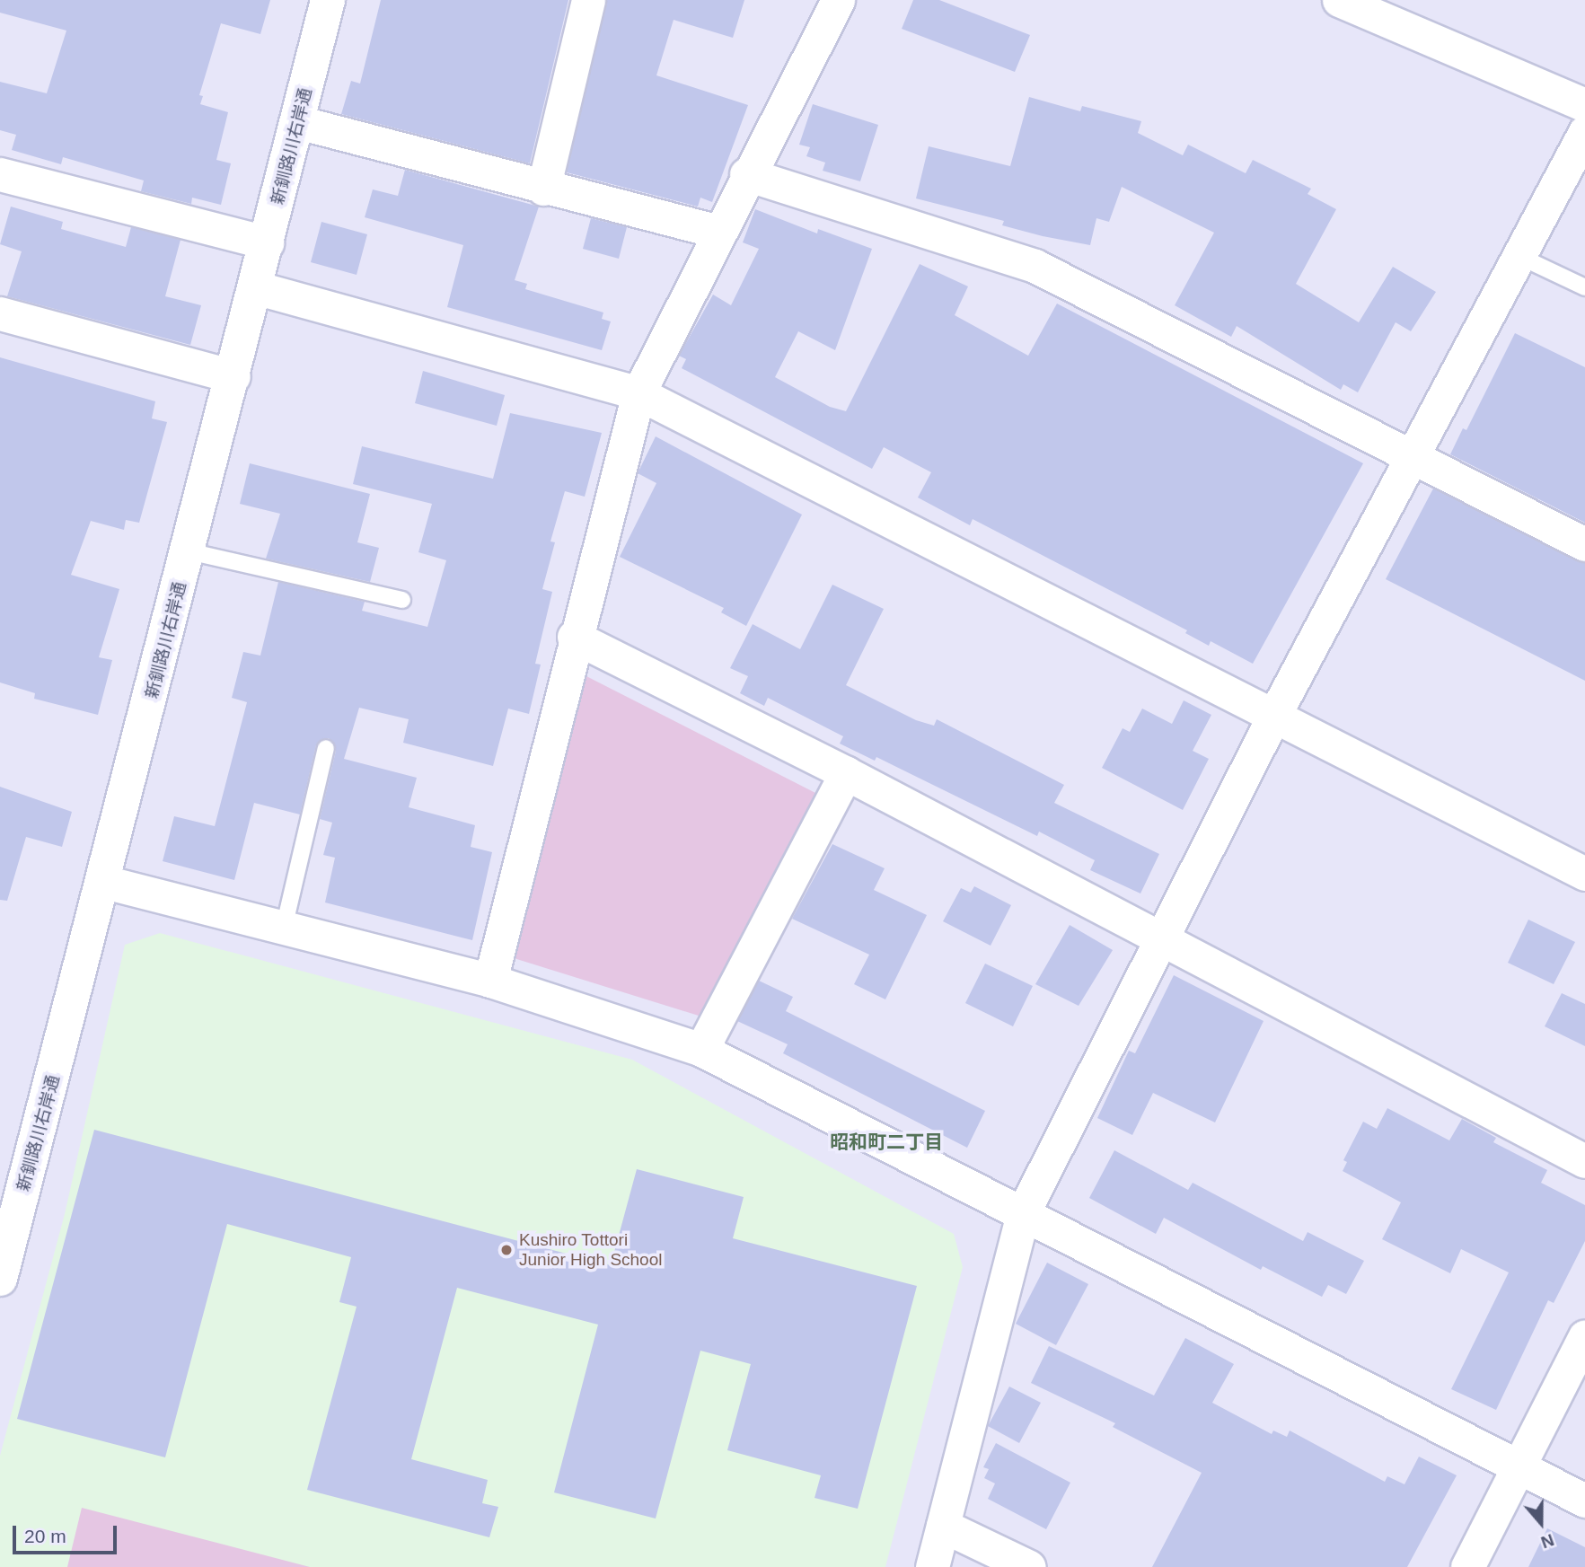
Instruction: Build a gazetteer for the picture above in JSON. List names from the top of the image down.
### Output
{
  "streets": {
    "street": ["新釧路川右岸通"]
  },
  "districts": ["昭和町二丁目"],
  "places": ["Kushiro Tottori Junior High School"],
  "scale_bar": "20 m",
  "north": "bottom"
}
